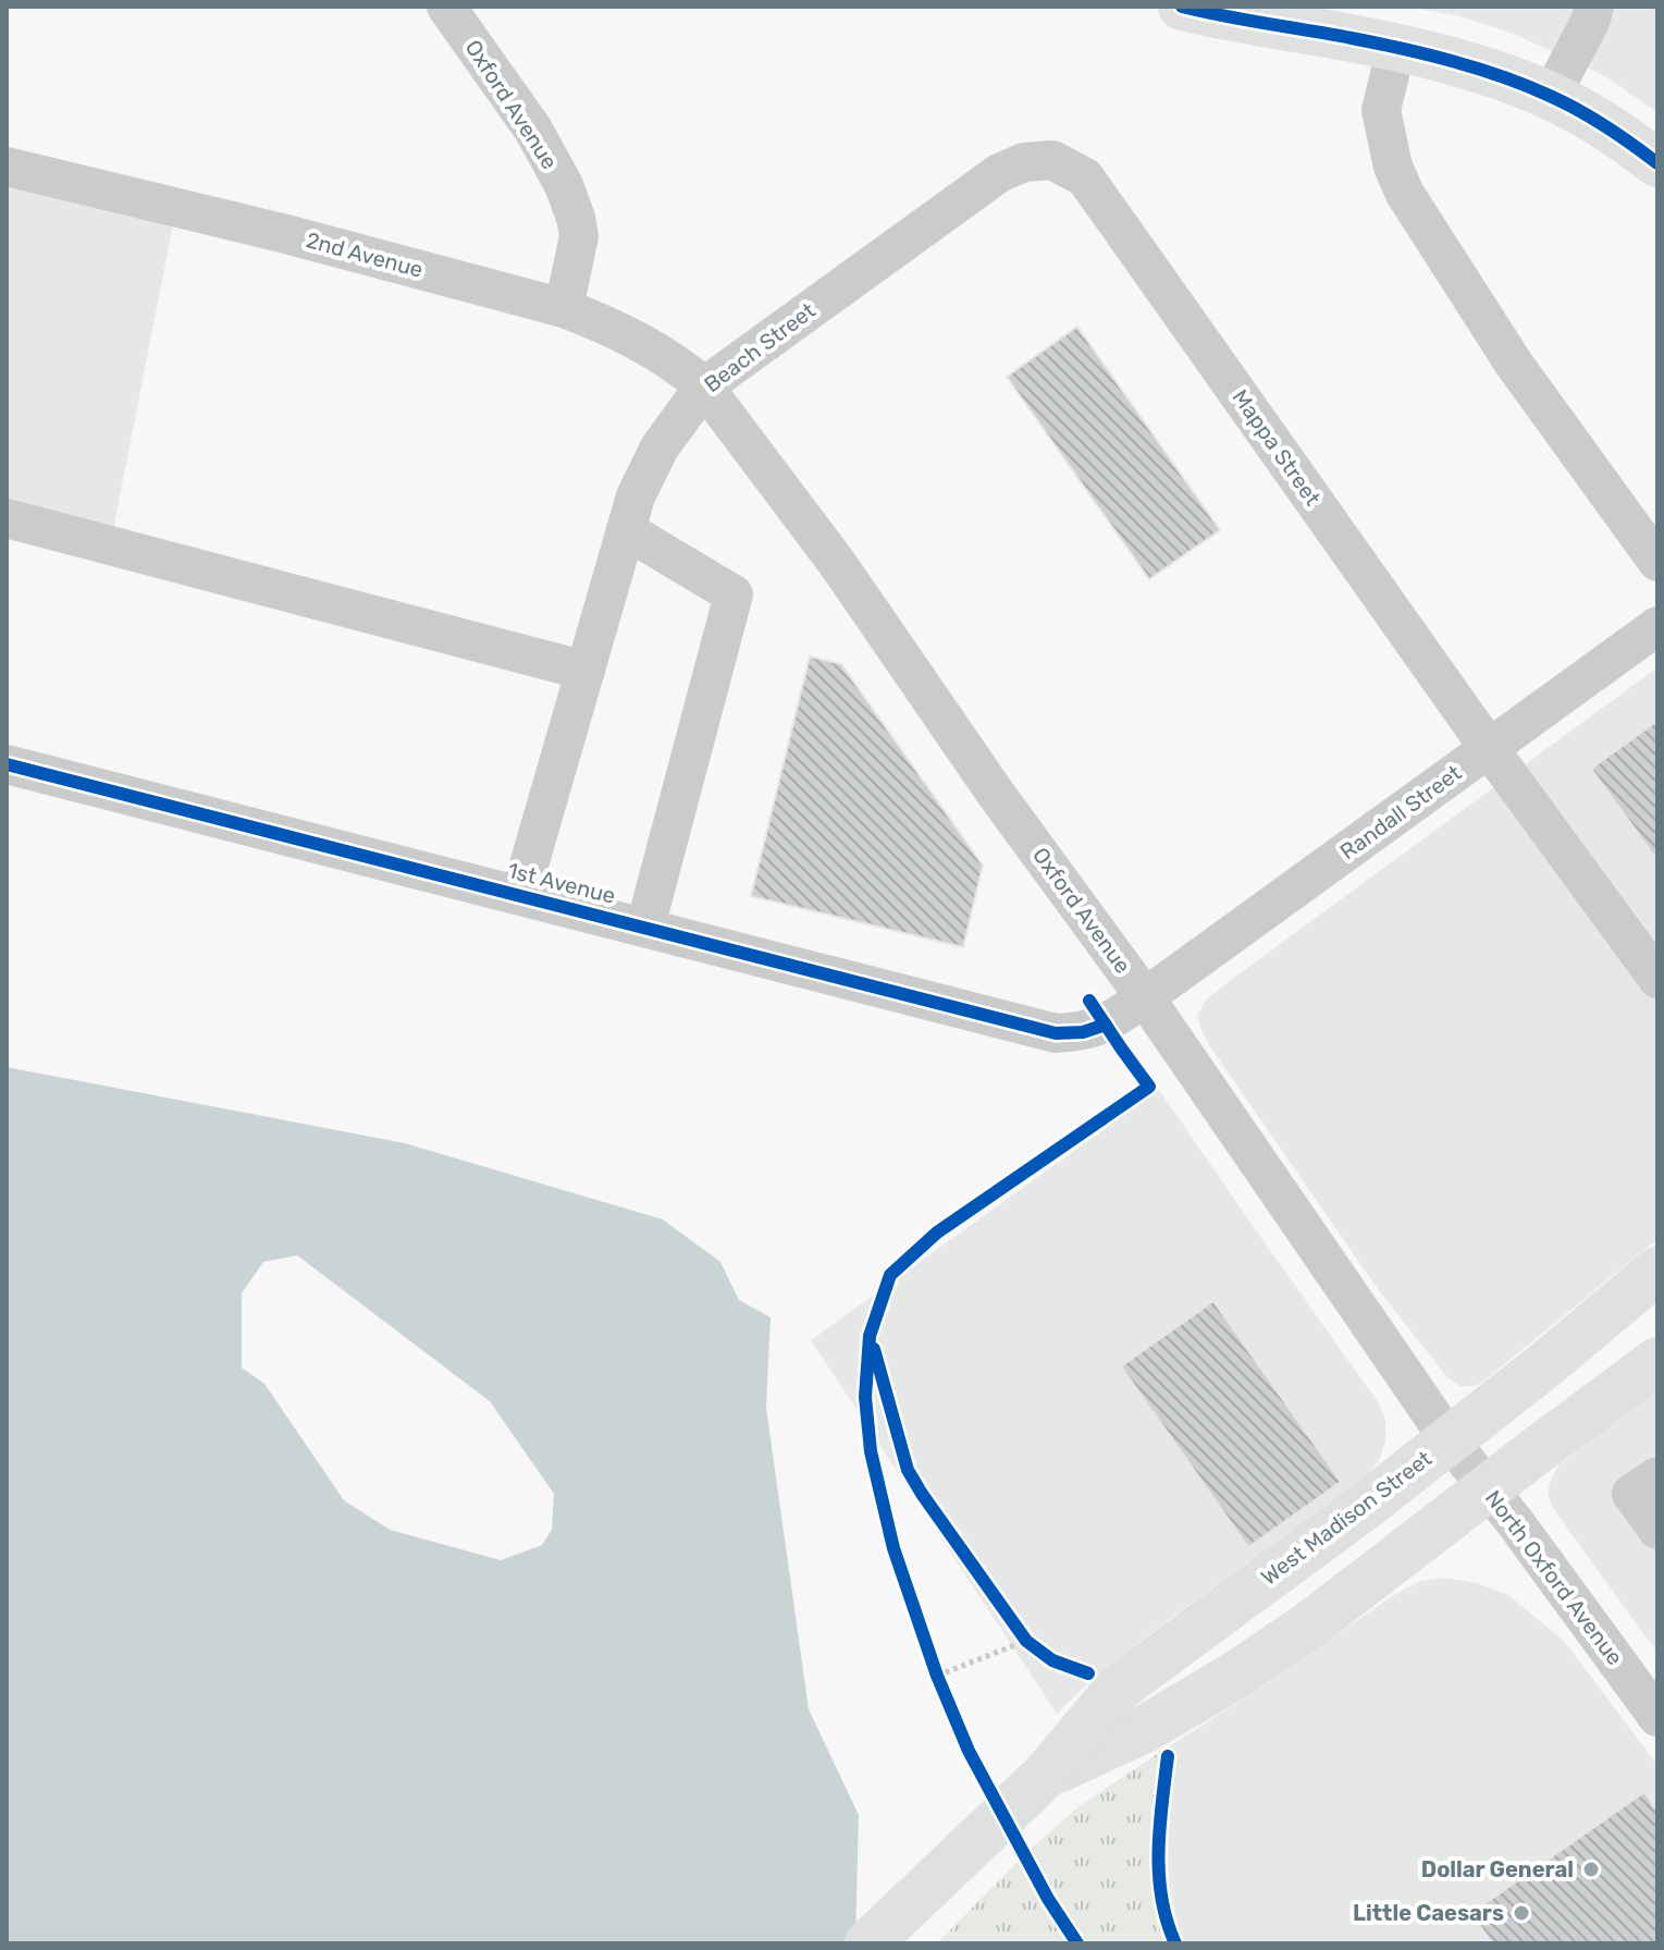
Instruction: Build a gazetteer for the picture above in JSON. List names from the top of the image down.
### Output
{
  "streets": {
    "main road": ["West Madison Street"],
    "street": [
      "Oxford Avenue",
      "2nd Avenue",
      "Beach Street",
      "Mappa Street",
      "Randall Street",
      "1st Avenue",
      "North Oxford Avenue"
    ]
  },
  "crossings": [
    ["Oxford Avenue", "2nd Avenue"],
    ["Oxford Avenue", "Beach Street"],
    ["Oxford Avenue", "Randall Street"],
    ["Oxford Avenue", "1st Avenue"],
    ["Oxford Avenue", "West Madison Street"],
    ["Oxford Avenue", "North Oxford Avenue"],
    ["2nd Avenue", "Beach Street"],
    ["Beach Street", "Mappa Street"],
    ["Beach Street", "1st Avenue"],
    ["Mappa Street", "Randall Street"],
    ["Randall Street", "1st Avenue"],
    ["West Madison Street", "North Oxford Avenue"]
  ],
  "places": ["Dollar General", "Little Caesars"]
}
